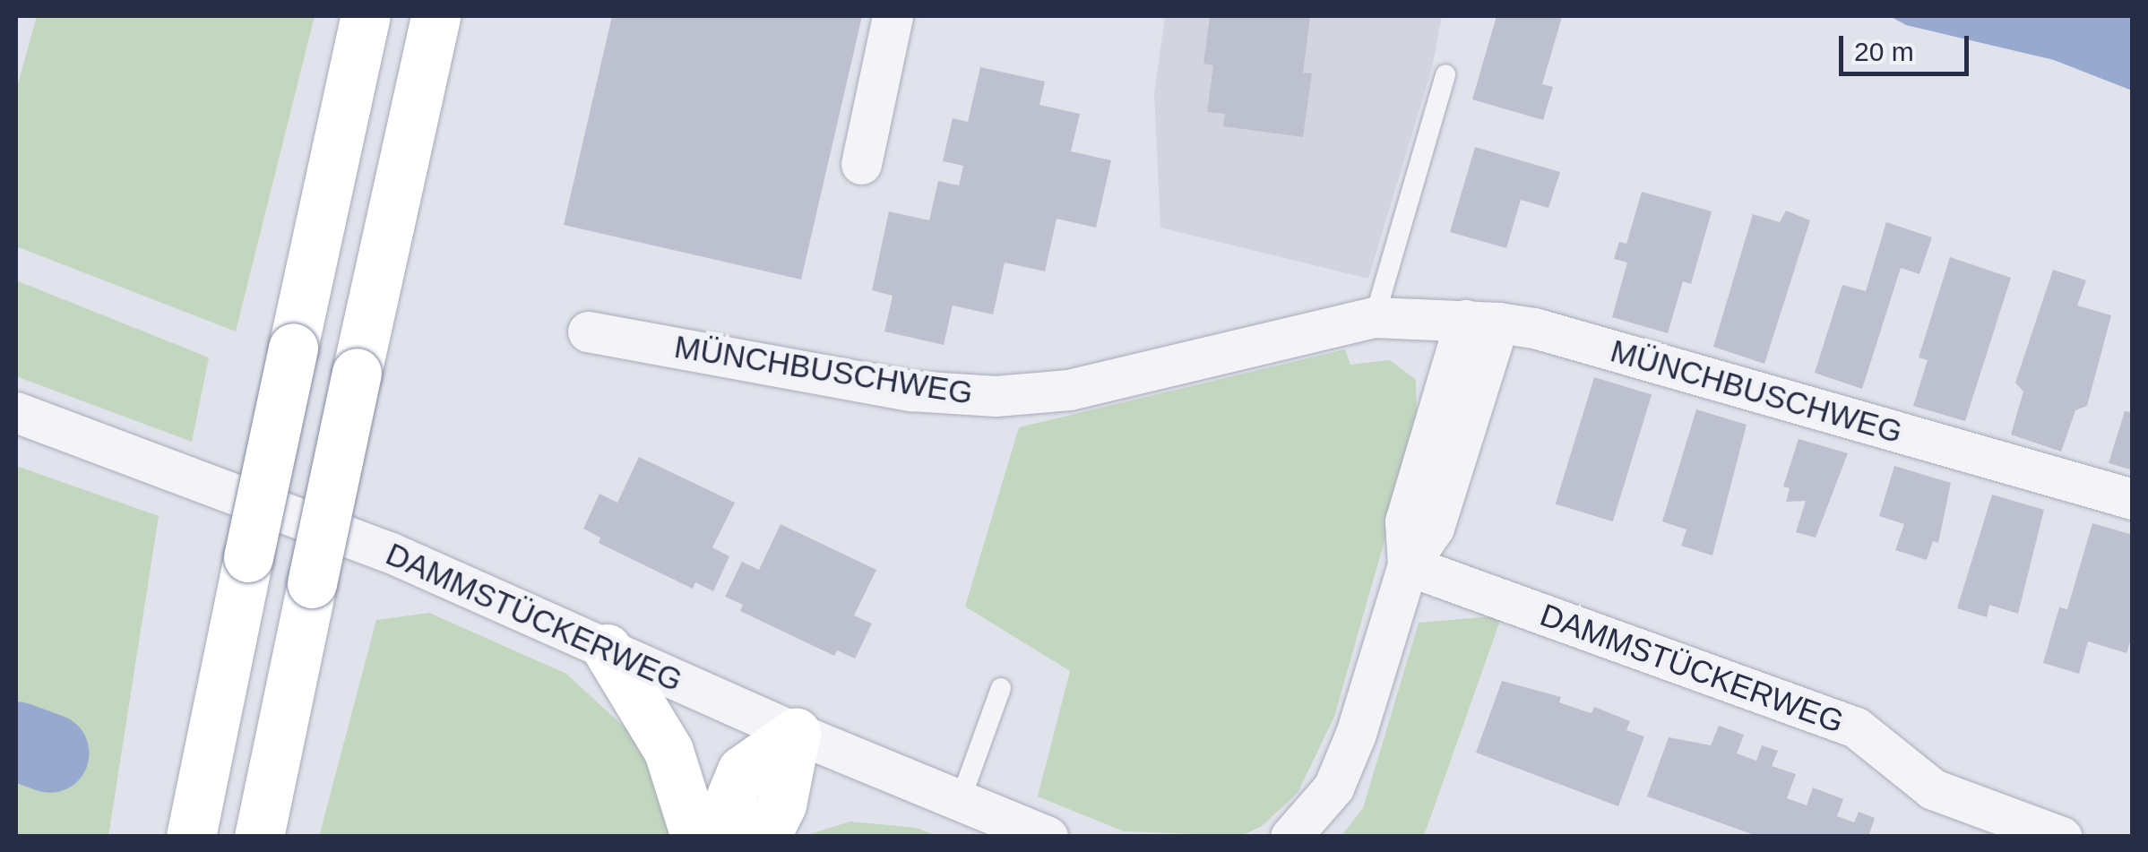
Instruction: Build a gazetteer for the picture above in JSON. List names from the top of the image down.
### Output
{
  "streets": {
    "street": ["MÜNCHBUSCHWEG", "DAMMSTÜCKERWEG"]
  },
  "scale_bar": "20 m"
}
